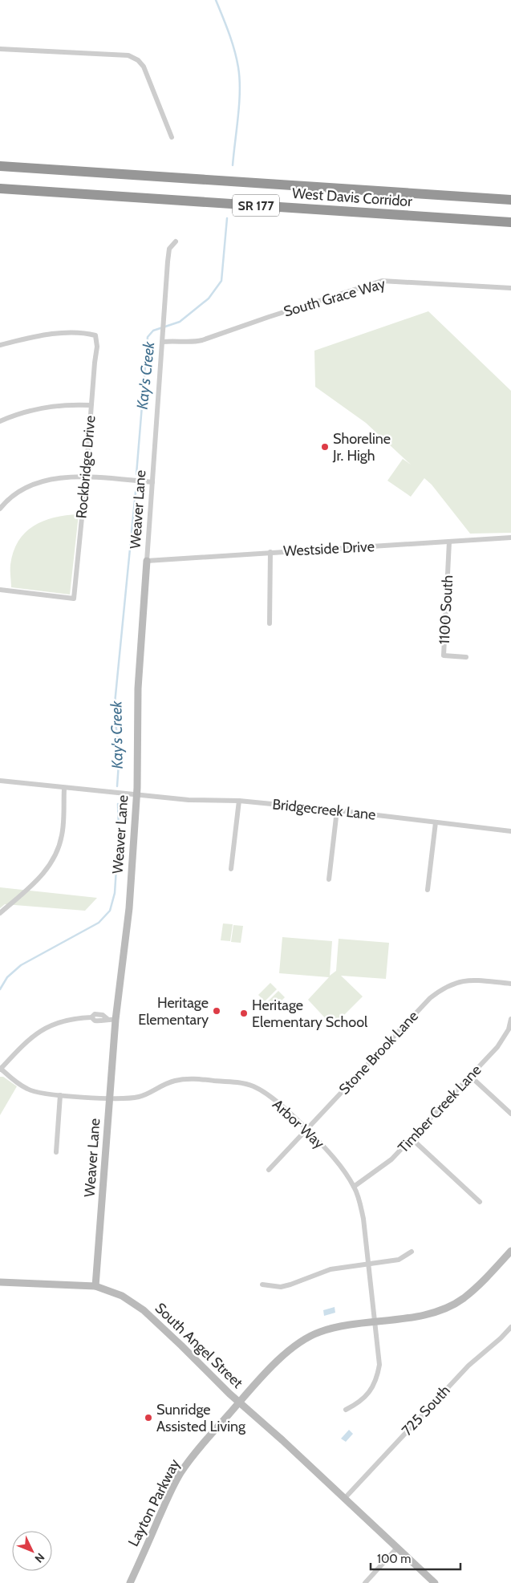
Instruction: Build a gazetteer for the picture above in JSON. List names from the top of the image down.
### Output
{
  "streets": {
    "highway": ["West Davis Corridor", "SR 177"],
    "main road": ["Weaver Lane", "South Angel Street", "Layton Parkway"],
    "street": [
      "South Grace Way",
      "Rockbridge Drive",
      "Westside Drive",
      "1100 South",
      "Bridgecreek Lane",
      "Stone Brook Lane",
      "Timber Creek Lane",
      "Arbor Way",
      "725 South"
    ]
  },
  "crossings": [
    ["South Grace Way", "Weaver Lane"],
    ["Weaver Lane", "Westside Drive"],
    ["Weaver Lane", "Bridgecreek Lane"],
    ["Weaver Lane", "Arbor Way"],
    ["Weaver Lane", "South Angel Street"],
    ["Westside Drive", "1100 South"],
    ["Stone Brook Lane", "Arbor Way"],
    ["Timber Creek Lane", "Arbor Way"],
    ["Arbor Way", "Layton Parkway"],
    ["South Angel Street", "725 South"],
    ["South Angel Street", "Layton Parkway"]
  ],
  "water": ["Kay's Creek"],
  "places": [
    "Shoreline Jr. High",
    "Heritage Elementary",
    "Heritage Elementary School",
    "Sunridge Assisted Living"
  ],
  "scale_bar": "100 m",
  "north": "bottom right"
}
